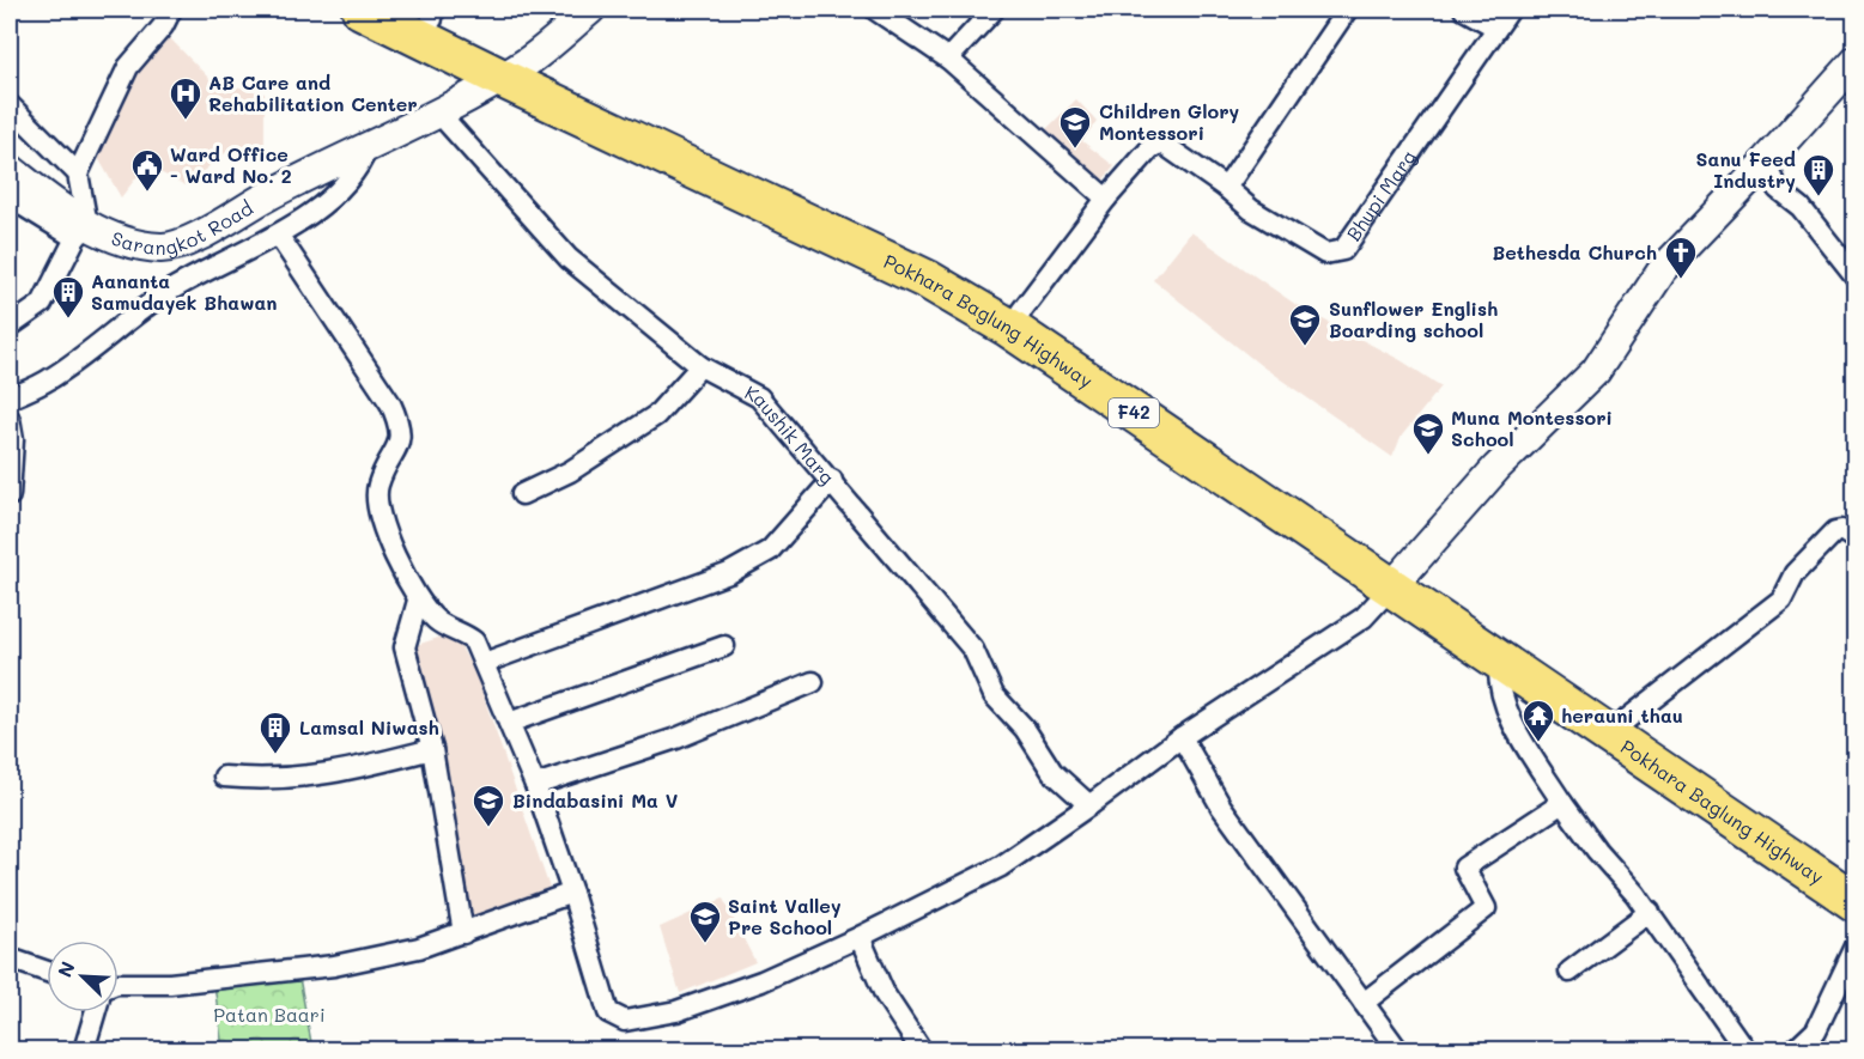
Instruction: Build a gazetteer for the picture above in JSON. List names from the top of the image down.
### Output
{
  "streets": {
    "highway": ["Pokhara Baglung Highway", "F42"],
    "street": ["Bhupi Marg", "Sarangkot Road", "Kaushik Marg"]
  },
  "crossings": [
    ["Sarangkot Road", "Pokhara Baglung Highway"],
    ["Sarangkot Road", "Kaushik Marg"]
  ],
  "parks": ["Patan Baari"],
  "places": {
    "hospital": ["AB Care and Rehabilitation Center"],
    "school or university": [
      "Children Glory Montessori",
      "Sunflower English Boarding school",
      "Muna Montessori School",
      "Bindabasini Ma V",
      "Saint Valley Pre School"
    ],
    "public building": ["Ward Office - Ward No. 2"],
    "building": ["Sanu Feed Industry", "Aananta Samudayek Bhawan", "Lamsal Niwash"],
    "church": ["Bethesda Church"],
    "temple": ["herauni thau"]
  },
  "north": "top left"
}
